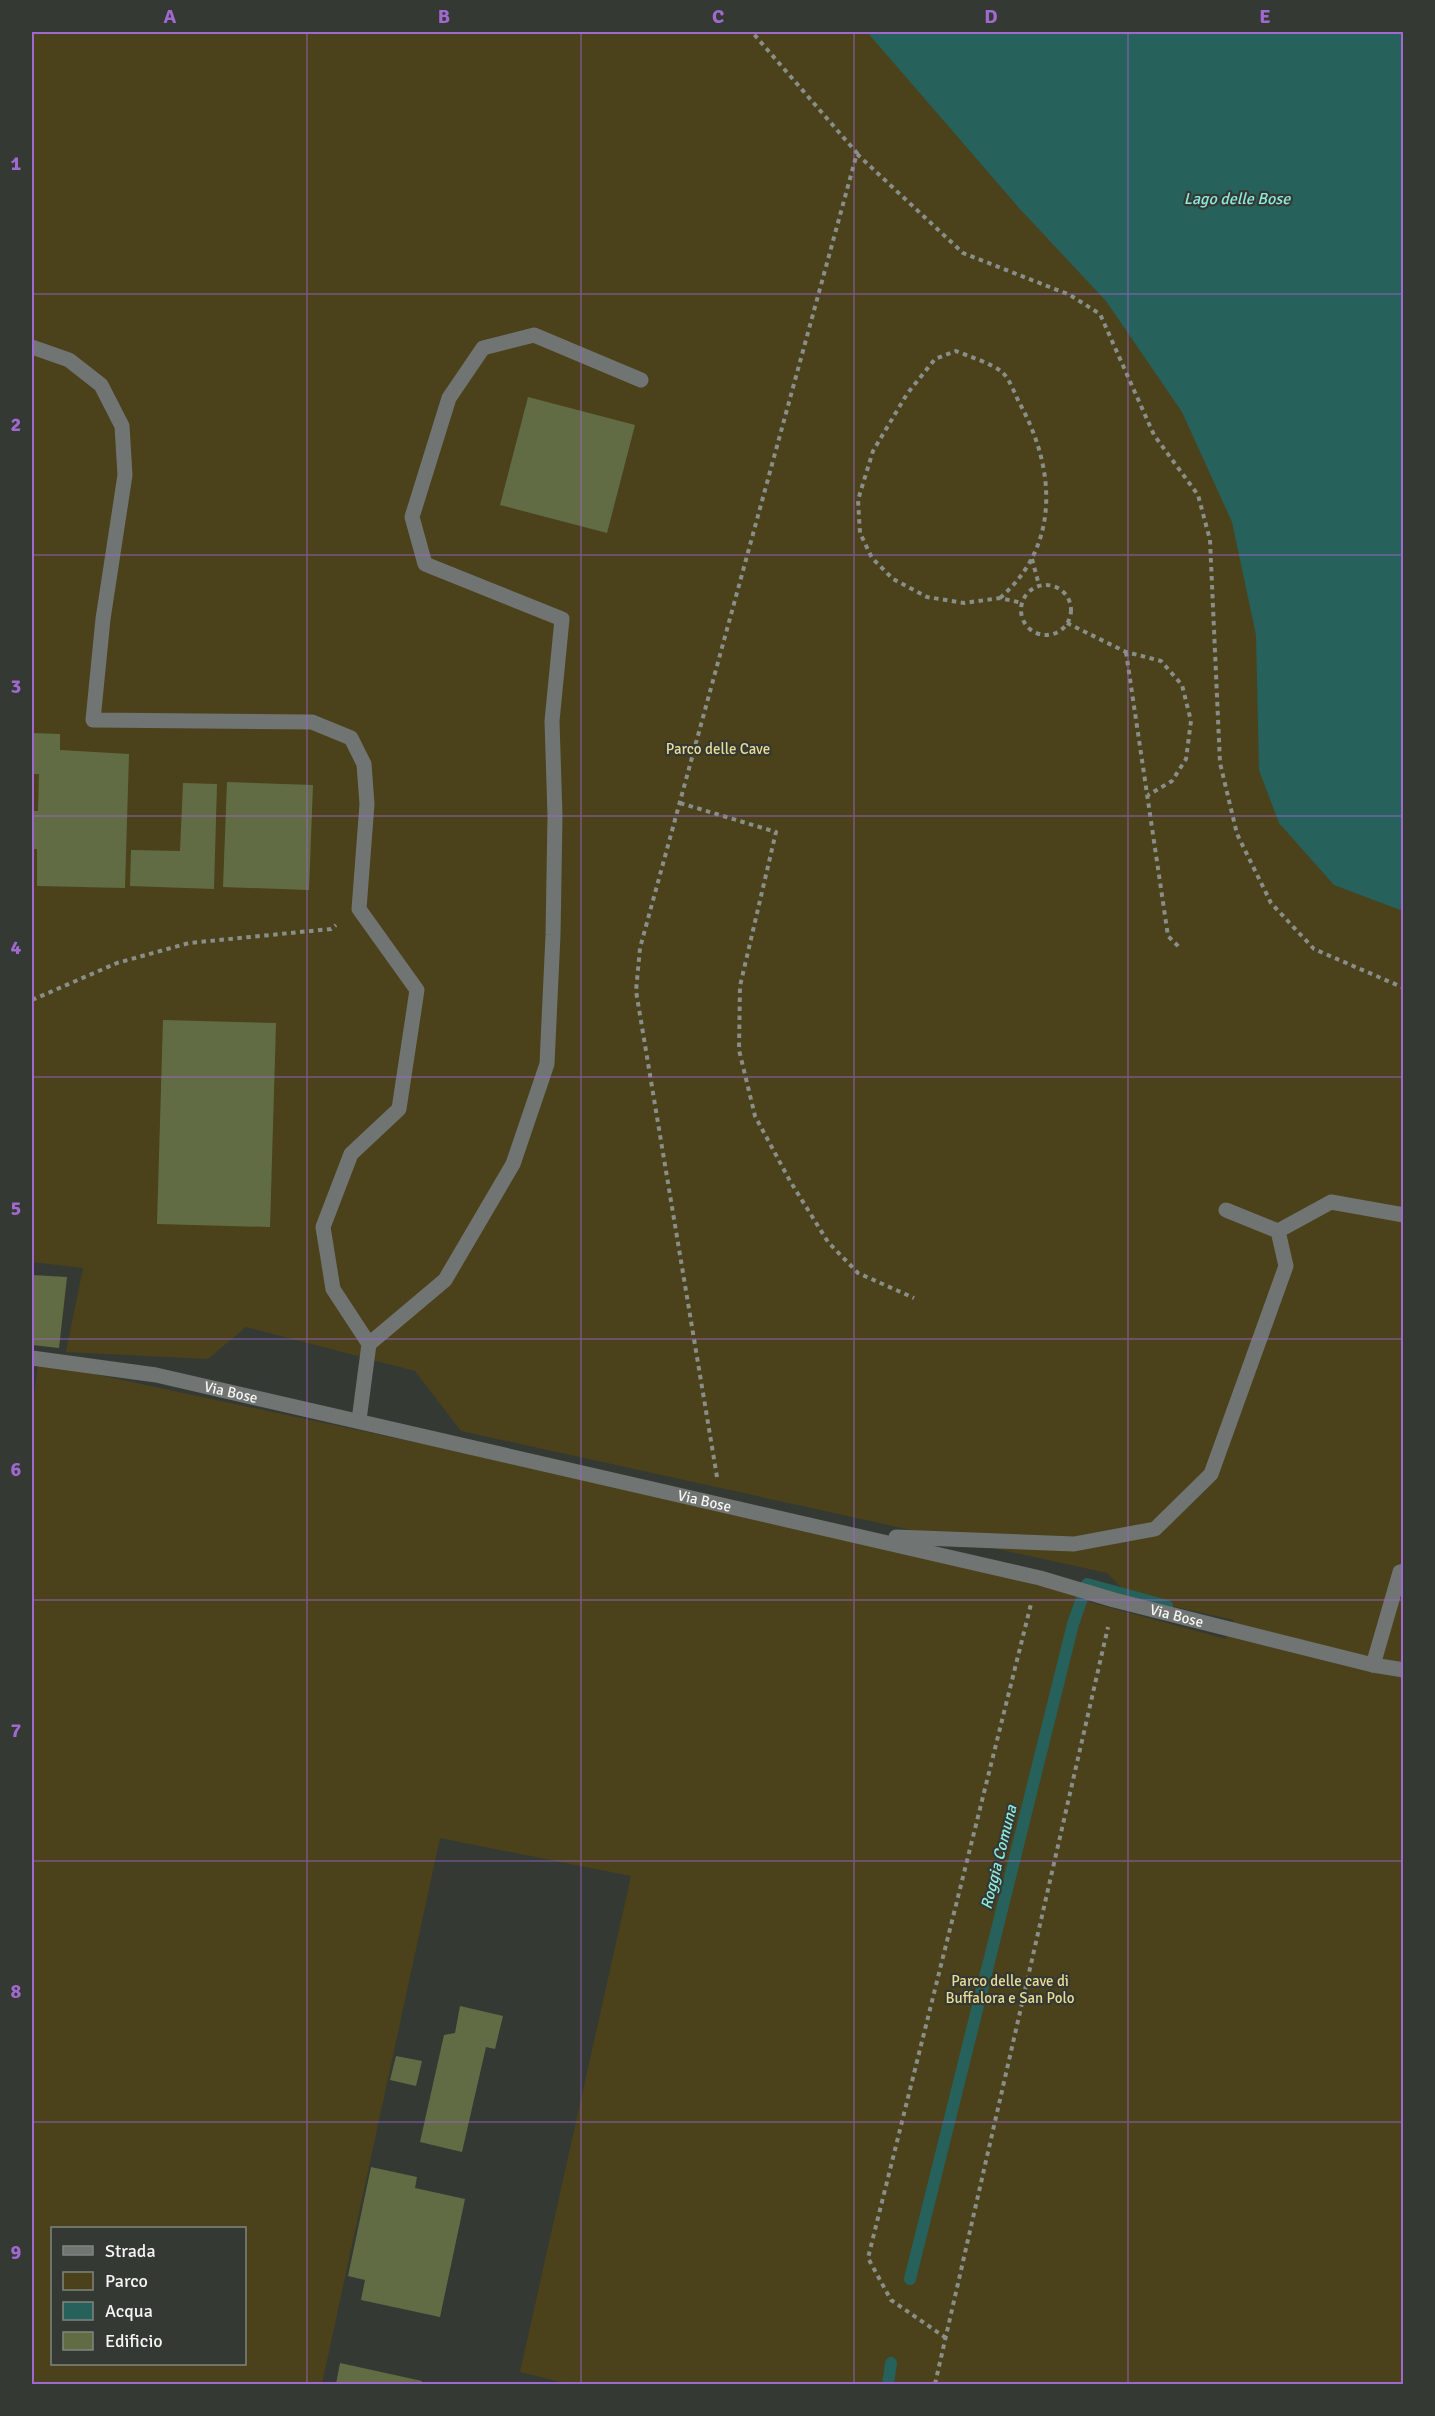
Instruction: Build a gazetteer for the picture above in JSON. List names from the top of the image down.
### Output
{
  "streets": {
    "street": ["Via Bose"]
  },
  "water": ["Lago delle Bose", "Roggia Comuna"],
  "parks": ["Parco delle Cave", "Parco delle cave di Buffalora e San Polo"],
  "legend": [
    "Strada",
    "Parco",
    "Acqua",
    "Edificio"
  ],
  "grid": {
    "columns": [
      "A",
      "B",
      "C",
      "D",
      "E"
    ],
    "rows": [
      "1",
      "2",
      "3",
      "4",
      "5",
      "6",
      "7",
      "8",
      "9"
    ]
  }
}
